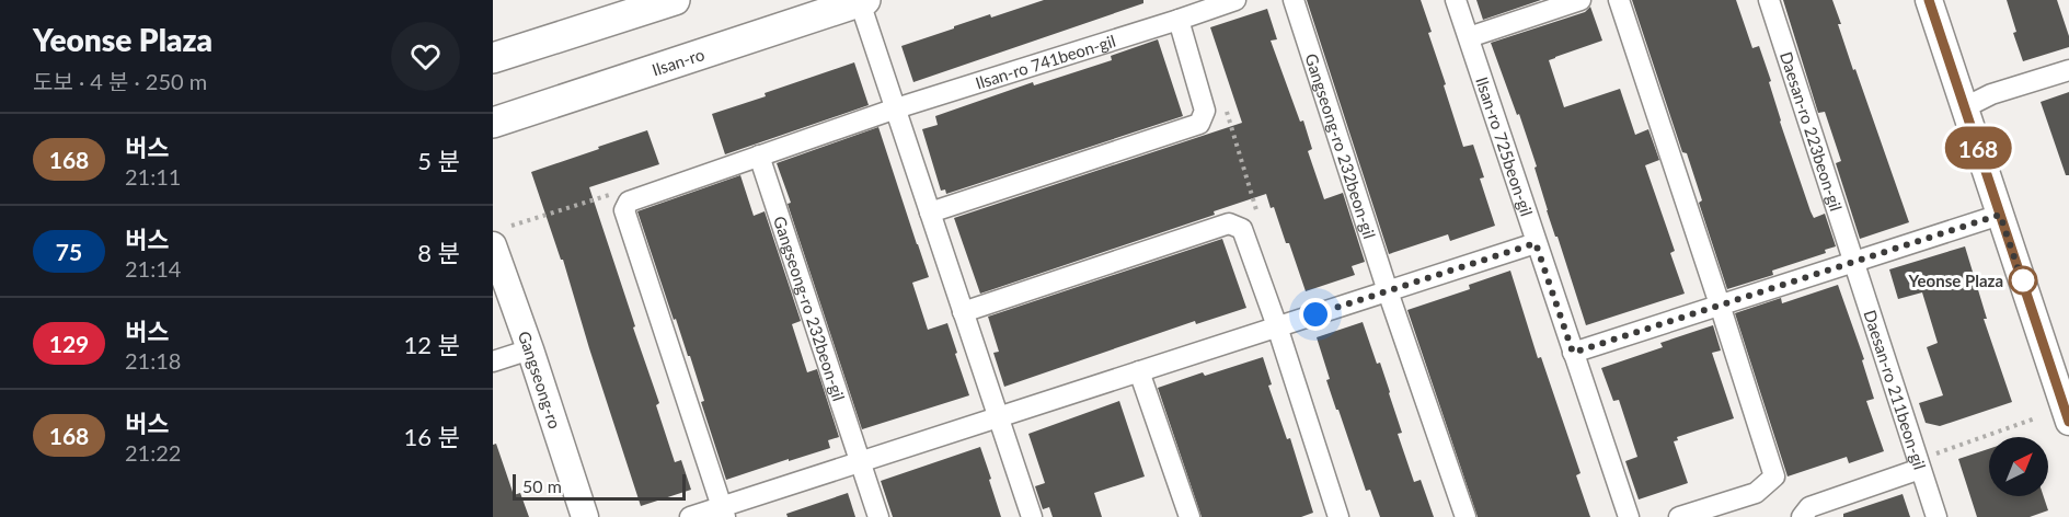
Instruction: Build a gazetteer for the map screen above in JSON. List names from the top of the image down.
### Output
{
  "streets": {
    "main road": ["Ilsan-ro", "Gangseong-ro"],
    "street": [
      "Ilsan-ro 741beon-gil",
      "Daesan-ro 223beon-gil",
      "Gangseong-ro 232beon-gil",
      "Ilsan-ro 725beon-gil",
      "Daesan-ro 211beon-gil"
    ]
  },
  "crossings": [
    ["Ilsan-ro 741beon-gil", "Gangseong-ro 232beon-gil"],
    ["Daesan-ro 223beon-gil", "Daesan-ro 211beon-gil"]
  ],
  "places": ["Yeonse Plaza"],
  "lines": ["bus line 168"],
  "scale_bar": "50 m",
  "north": "top right",
  "page": {
    "heading": ["Yeonse Plaza", "도보 · 4 분 · 250 m"],
    "on_map": "168",
    "list": [
      {
        "mark": "168",
        "name": "버스",
        "note": "21:11",
        "value": "5 분"
      },
      {
        "mark": "75",
        "name": "버스",
        "note": "21:14",
        "value": "8 분"
      },
      {
        "mark": "129",
        "name": "버스",
        "note": "21:18",
        "value": "12 분"
      },
      {
        "mark": "168",
        "name": "버스",
        "note": "21:22",
        "value": "16 분"
      }
    ],
    "scale": "50 m"
  }
}
